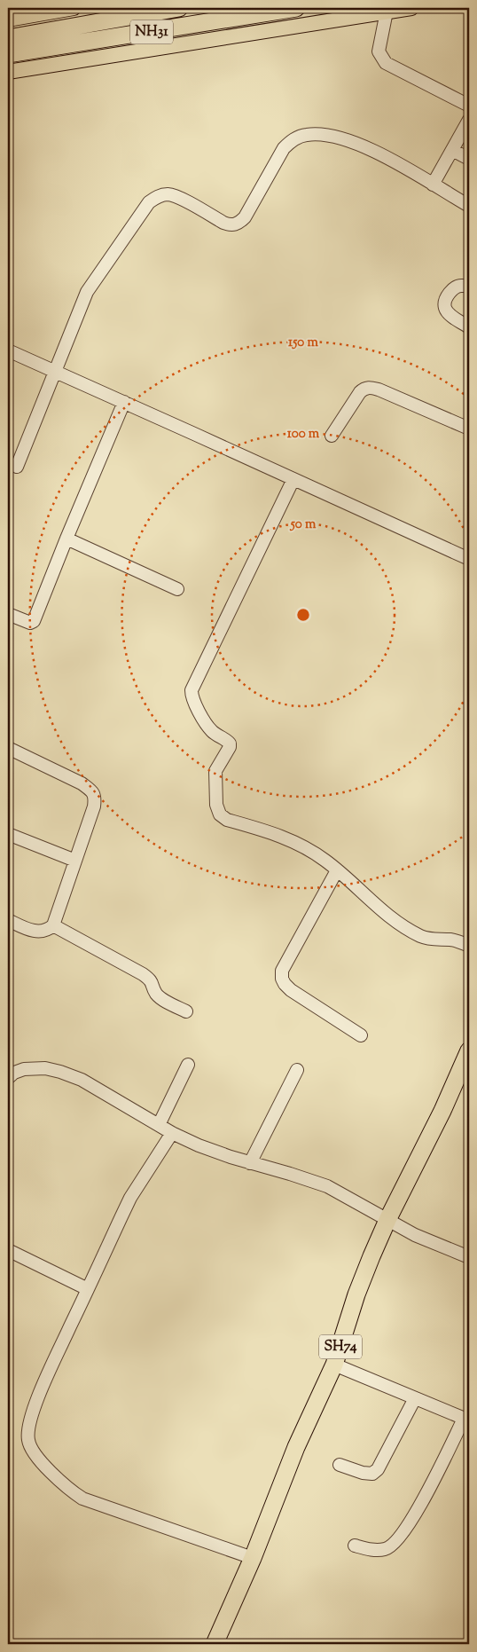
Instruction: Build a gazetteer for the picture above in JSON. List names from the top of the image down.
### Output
{
  "streets": {
    "highway": ["NH31", "SH74"]
  },
  "rings": ["150 m", "100 m", "50 m"]
}
